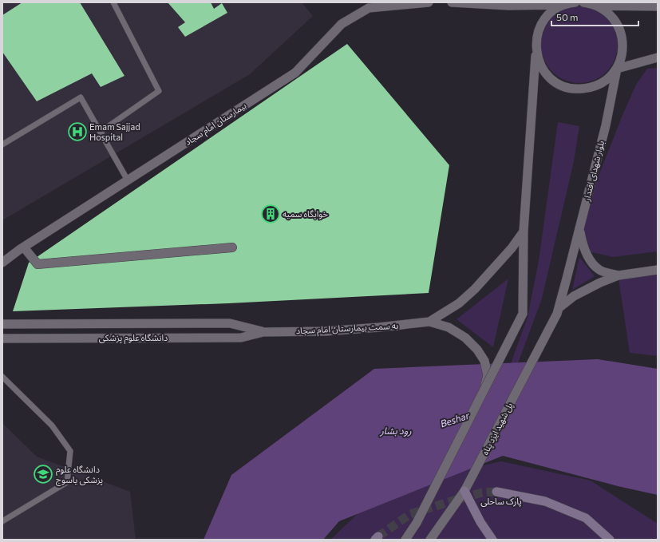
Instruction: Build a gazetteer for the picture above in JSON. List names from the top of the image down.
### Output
{
  "streets": {
    "street": [
      "بیمارستان امام سجاد",
      "بلوار شهدای اقتدار",
      "به سمت بیمارستان امام سجاد",
      "دانشگاه علوم پزشکی",
      "پل شهید ایزد پناه"
    ]
  },
  "crossings": [
    ["بلوار شهدای اقتدار", "پل شهید ایزد پناه"],
    ["به سمت بیمارستان امام سجاد", "دانشگاه علوم پزشکی"]
  ],
  "water": ["Beshar", "رود بشار"],
  "parks": ["پارک ساحلی"],
  "places": {
    "hospital": ["Emam Sajjad Hospital"],
    "building": ["خوابگاه سمیه"],
    "school or university": ["دانشگاه علوم پزشکی یاسوج"]
  },
  "scale_bar": "50 m"
}
